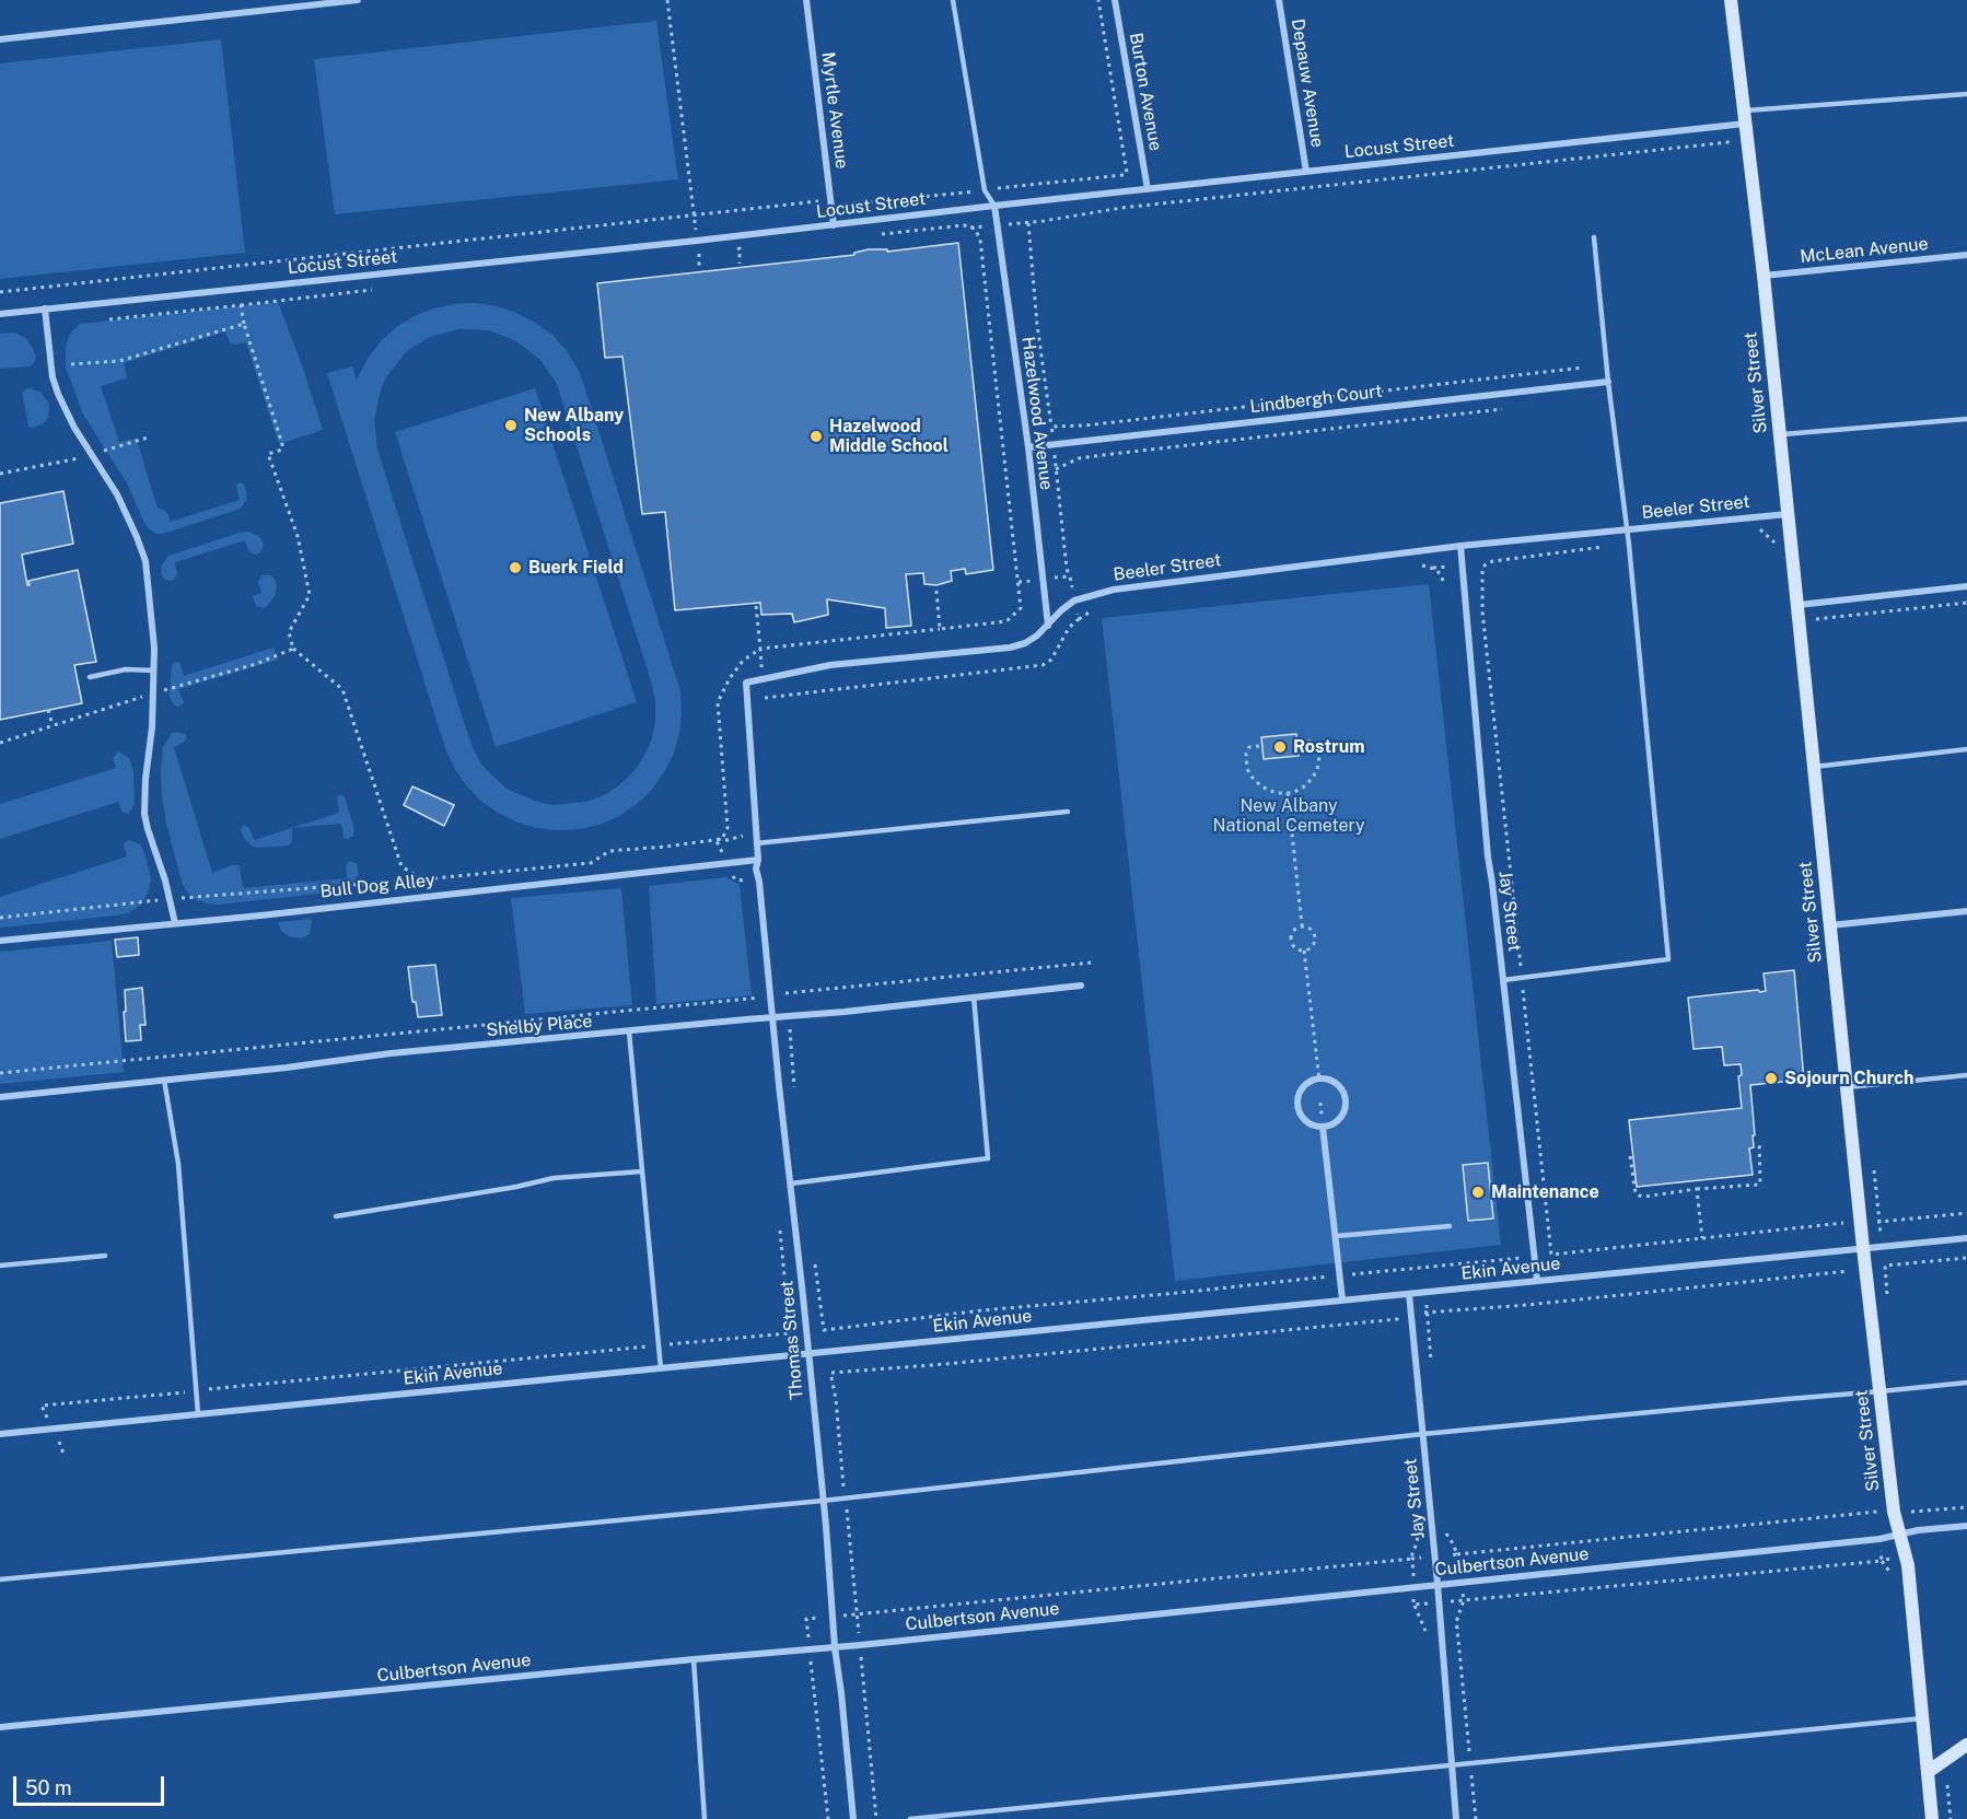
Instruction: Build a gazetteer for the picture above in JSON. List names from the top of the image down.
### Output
{
  "streets": {
    "main road": ["Silver Street"],
    "street": [
      "Depauw Avenue",
      "Burton Avenue",
      "Myrtle Avenue",
      "Locust Street",
      "McLean Avenue",
      "Lindbergh Court",
      "Hazelwood Avenue",
      "Beeler Street",
      "Bull Dog Alley",
      "Jay Street",
      "Shelby Place",
      "Ekin Avenue",
      "Thomas Street",
      "Culbertson Avenue"
    ]
  },
  "crossings": [
    ["Depauw Avenue", "Locust Street"],
    ["Burton Avenue", "Locust Street"],
    ["Myrtle Avenue", "Locust Street"],
    ["Locust Street", "Silver Street"],
    ["Locust Street", "Hazelwood Avenue"],
    ["McLean Avenue", "Silver Street"],
    ["Silver Street", "Beeler Street"],
    ["Silver Street", "Ekin Avenue"],
    ["Silver Street", "Culbertson Avenue"],
    ["Lindbergh Court", "Hazelwood Avenue"],
    ["Hazelwood Avenue", "Beeler Street"],
    ["Beeler Street", "Bull Dog Alley"],
    ["Beeler Street", "Jay Street"],
    ["Beeler Street", "Thomas Street"],
    ["Bull Dog Alley", "Thomas Street"],
    ["Jay Street", "Ekin Avenue"],
    ["Jay Street", "Culbertson Avenue"],
    ["Shelby Place", "Thomas Street"],
    ["Ekin Avenue", "Thomas Street"],
    ["Thomas Street", "Culbertson Avenue"]
  ],
  "parks": ["New Albany National Cemetery"],
  "places": [
    "New Albany Schools",
    "Hazelwood Middle School",
    "Buerk Field",
    "Rostrum",
    "Sojourn Church",
    "Maintenance"
  ],
  "scale_bar": "50 m"
}
